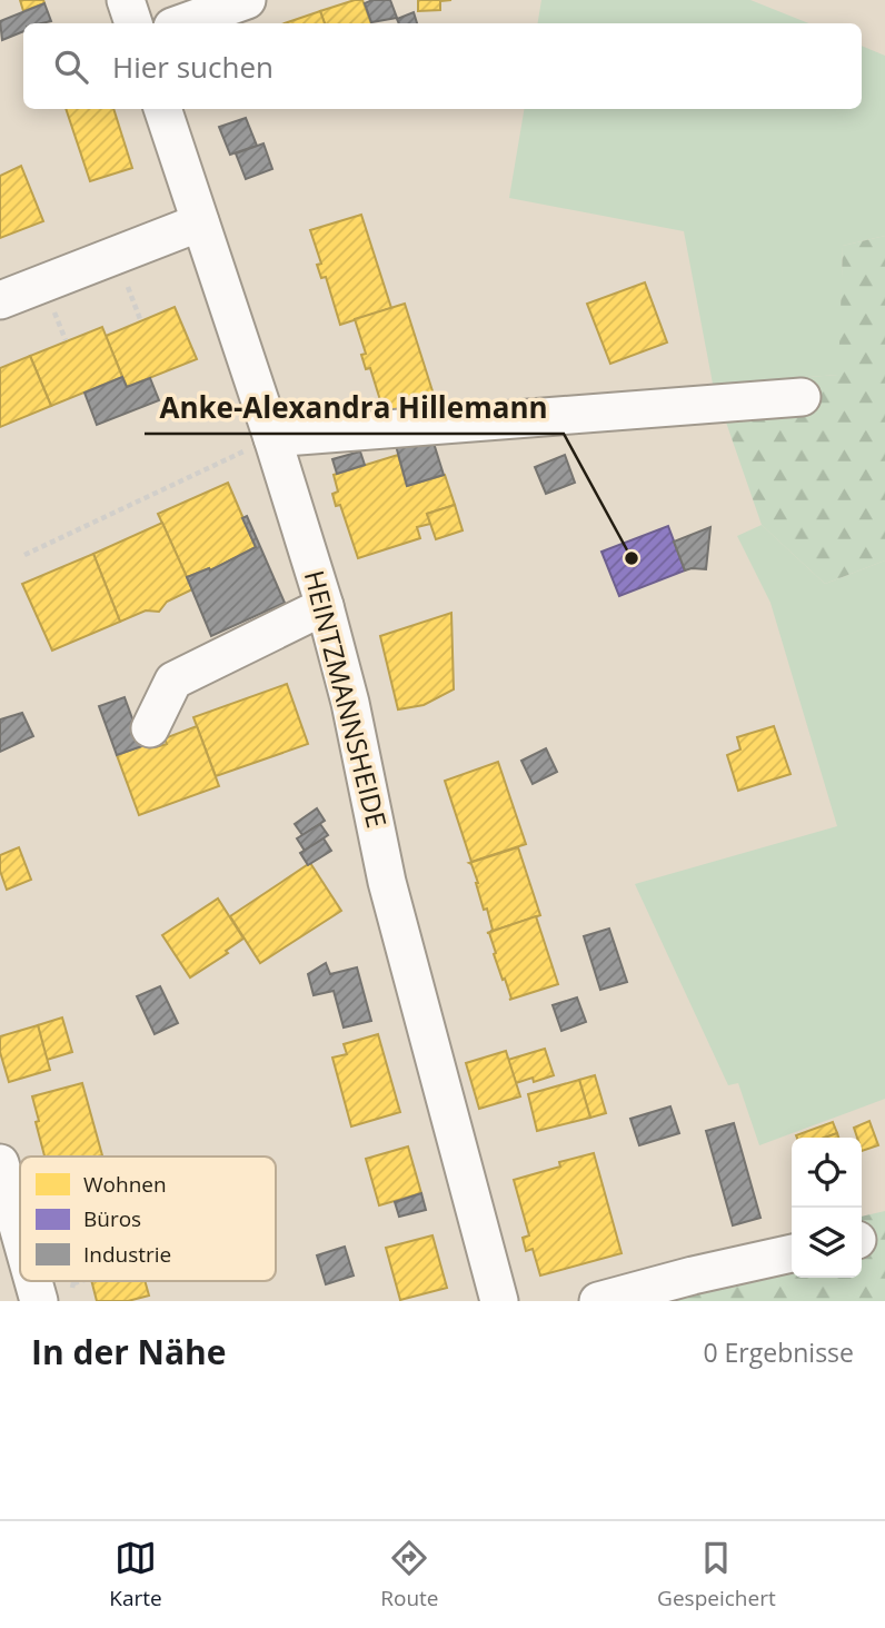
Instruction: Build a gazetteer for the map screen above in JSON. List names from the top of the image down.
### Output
{
  "streets": {
    "street": ["HEINTZMANNSHEIDE"]
  },
  "places": ["Anke-Alexandra Hillemann"],
  "legend": ["Wohnen", "Büros", "Industrie"],
  "page": {
    "search": "Hier suchen",
    "heading": ["In der Nähe", "0 Ergebnisse"],
    "nav": ["Karte", "Route", "Gespeichert"]
  }
}
